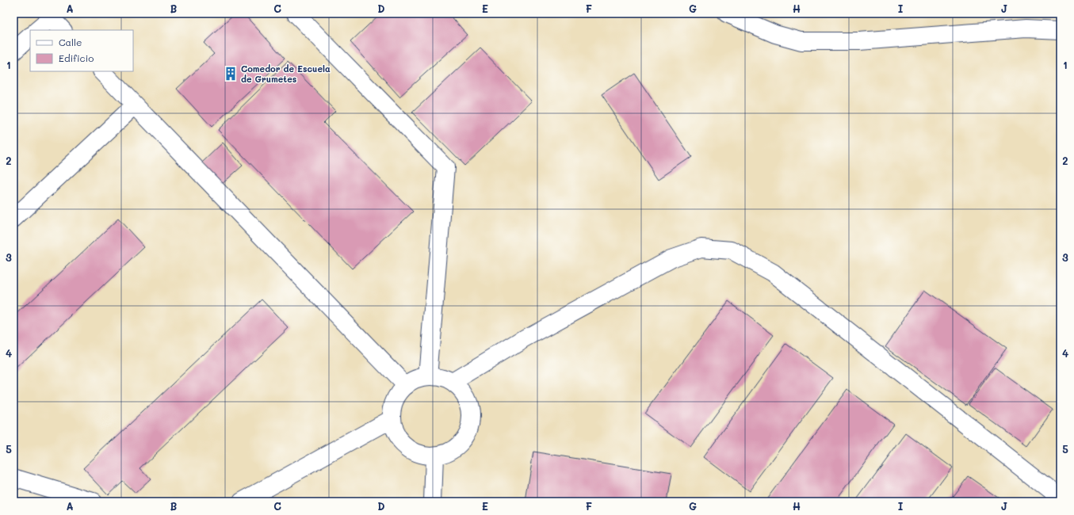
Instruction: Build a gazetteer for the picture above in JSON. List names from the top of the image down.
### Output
{
  "places": {
    "building": ["Comedor de Escuela de Grumetes"]
  },
  "legend": ["Calle", "Edificio"],
  "grid": {
    "columns": [
      "A",
      "B",
      "C",
      "D",
      "E",
      "F",
      "G",
      "H",
      "I",
      "J"
    ],
    "rows": [
      "1",
      "2",
      "3",
      "4",
      "5"
    ]
  }
}
